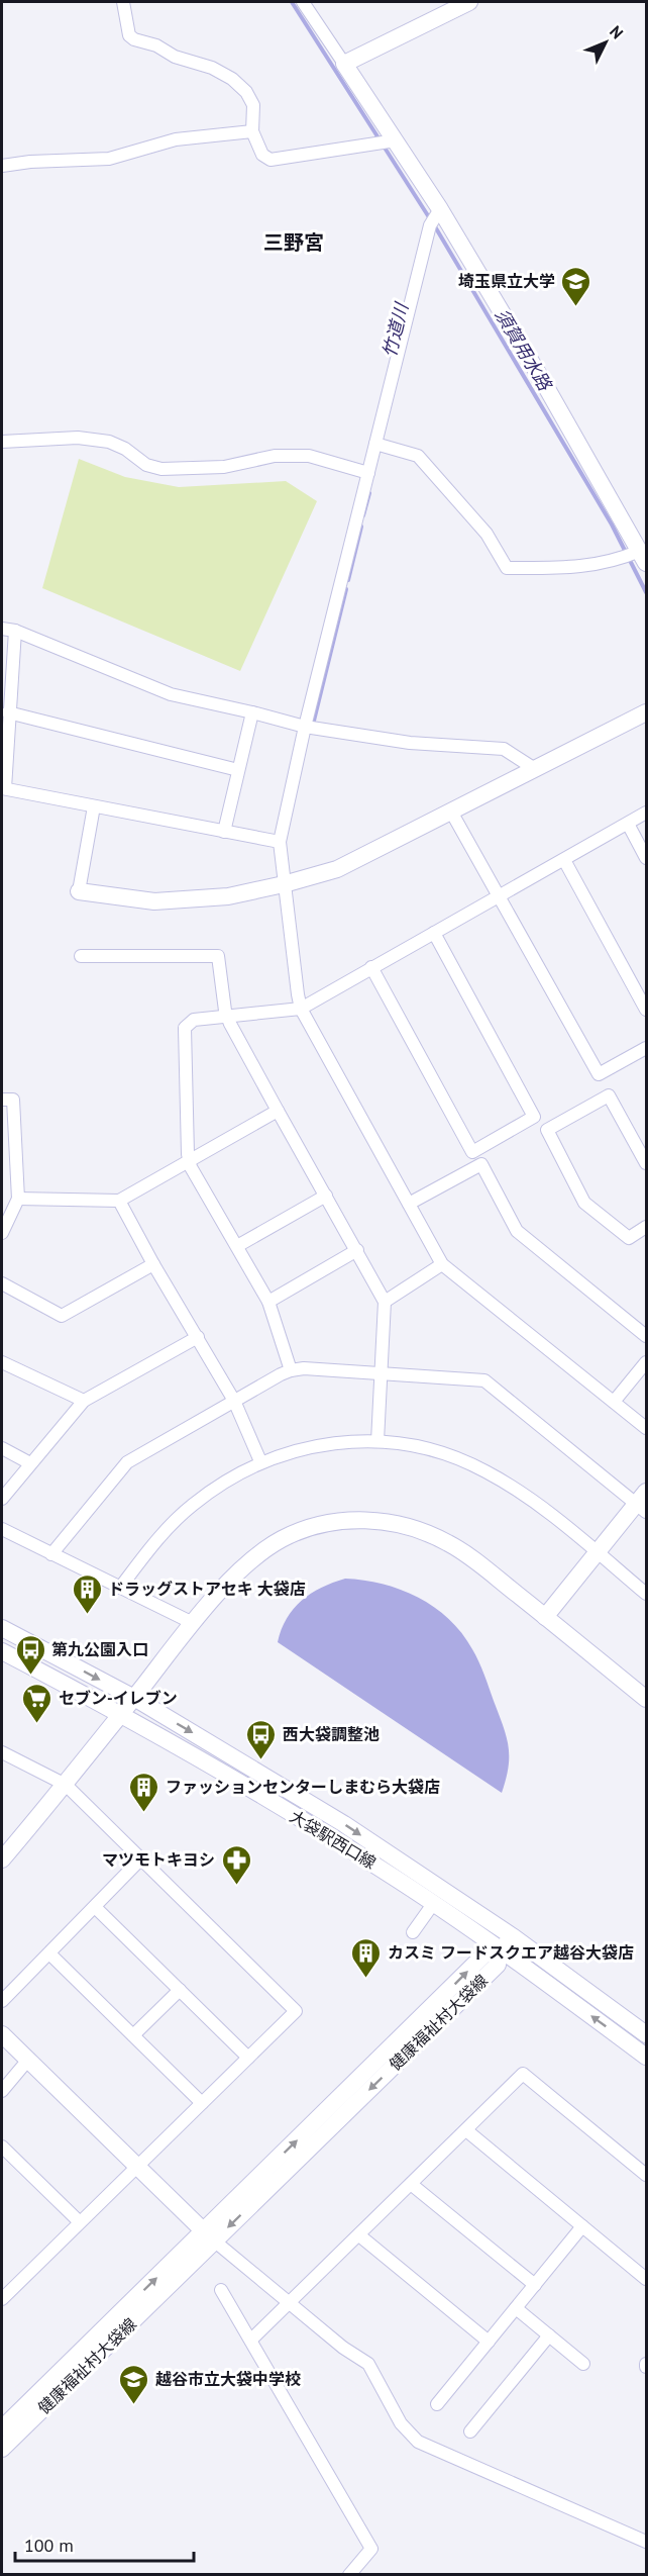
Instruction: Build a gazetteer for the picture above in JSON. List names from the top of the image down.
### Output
{
  "streets": {
    "street": ["大袋駅西口線", "健康福祉村大袋線"]
  },
  "crossings": [
    ["大袋駅西口線", "健康福祉村大袋線"]
  ],
  "districts": ["三野宮"],
  "water": ["竹道川", "須賀用水路"],
  "places": {
    "school or university": ["埼玉県立大学", "越谷市立大袋中学校"],
    "building": ["ドラッグストアセキ 大袋店", "ファッションセンターしまむら大袋店", "カスミ フードスクエア越谷大袋店"],
    "bus stop": ["第九公園入口", "西大袋調整池"],
    "supermarket": ["セブン-イレブン"],
    "pharmacy": ["マツモトキヨシ"]
  },
  "scale_bar": "100 m",
  "north": "top right"
}
